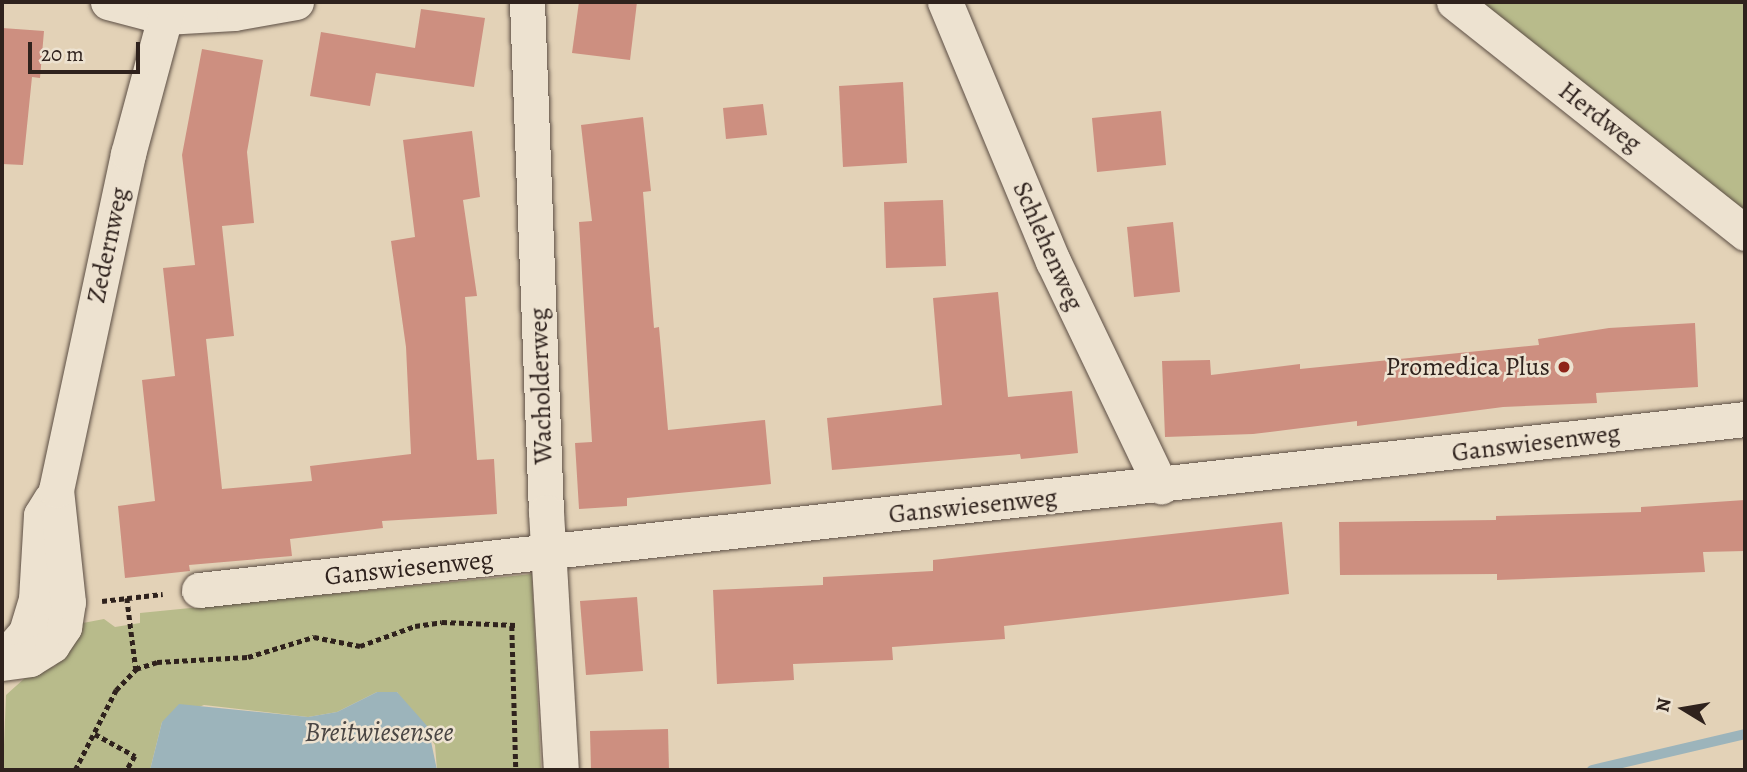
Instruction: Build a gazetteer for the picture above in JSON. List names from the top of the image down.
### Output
{
  "streets": {
    "street": [
      "Herdweg",
      "Zedernweg",
      "Schlehenweg",
      "Wacholderweg",
      "Ganswiesenweg"
    ]
  },
  "crossings": [
    ["Schlehenweg", "Ganswiesenweg"],
    ["Wacholderweg", "Ganswiesenweg"]
  ],
  "water": ["Breitwiesensee"],
  "places": ["Promedica Plus"],
  "scale_bar": "20 m",
  "north": "left"
}
